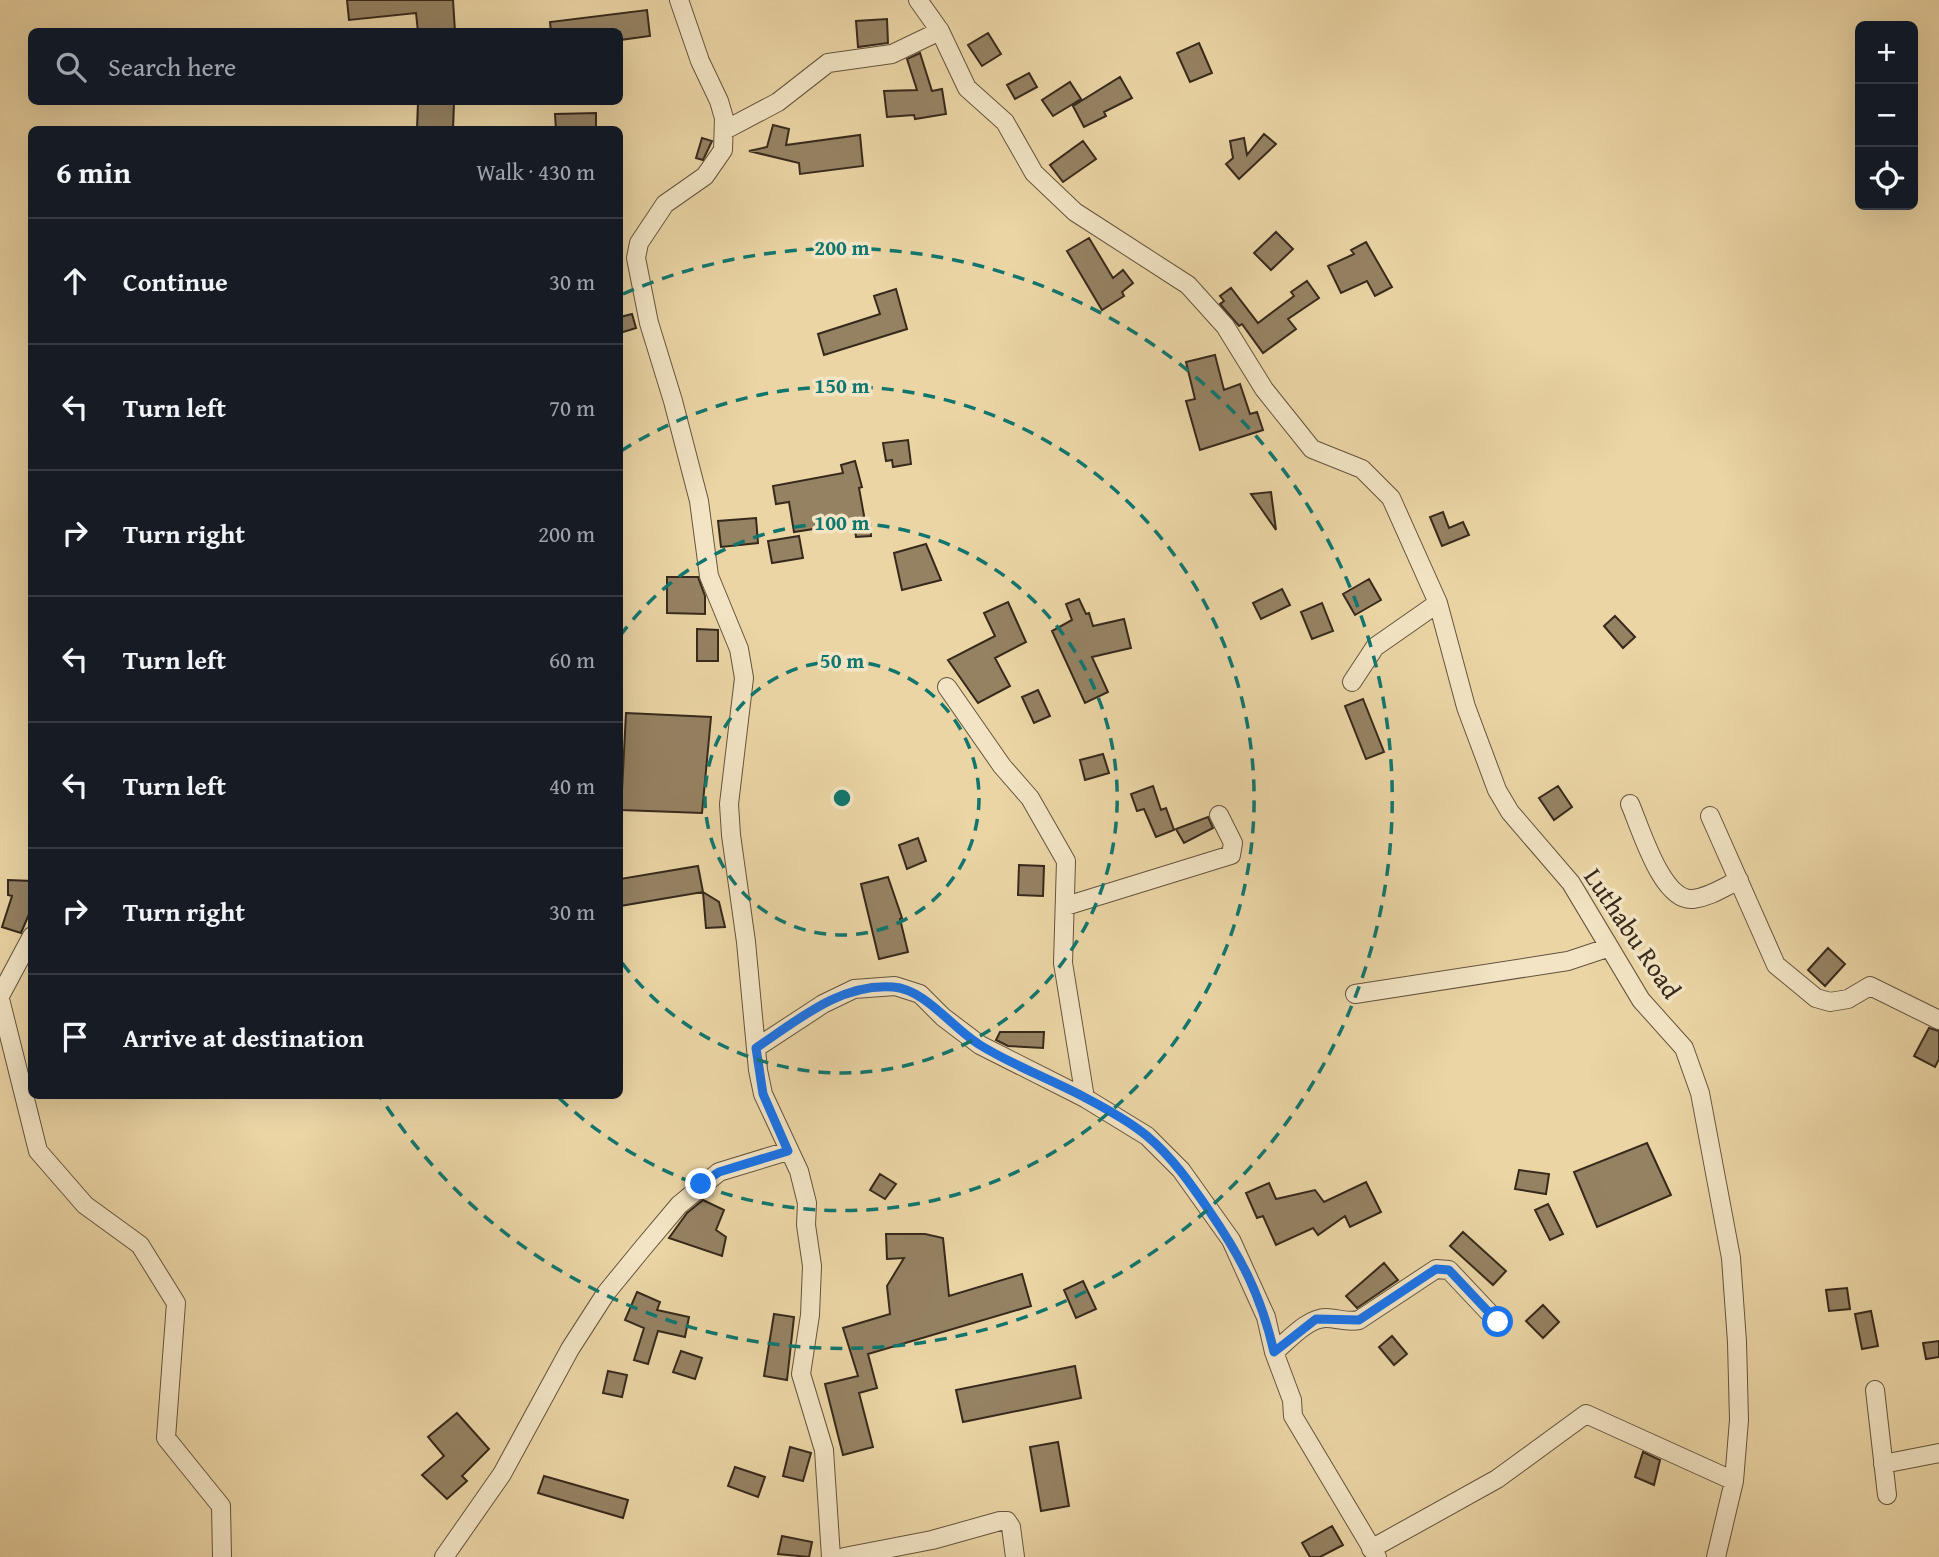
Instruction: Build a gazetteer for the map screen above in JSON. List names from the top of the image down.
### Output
{
  "streets": {
    "street": ["Luthabu Road"]
  },
  "page": {
    "map_buttons": ["+", "−"],
    "search": "Search here",
    "heading": ["6 min", "Walk · 430 m"],
    "list": [
      ["Continue", "30 m"],
      ["Turn left", "70 m"],
      ["Turn right", "200 m"],
      ["Turn left", "60 m"],
      ["Turn left", "40 m"],
      ["Turn right", "30 m"],
      "Arrive at destination"
    ]
  },
  "rings": [
    "200 m",
    "150 m",
    "100 m",
    "50 m"
  ]
}
